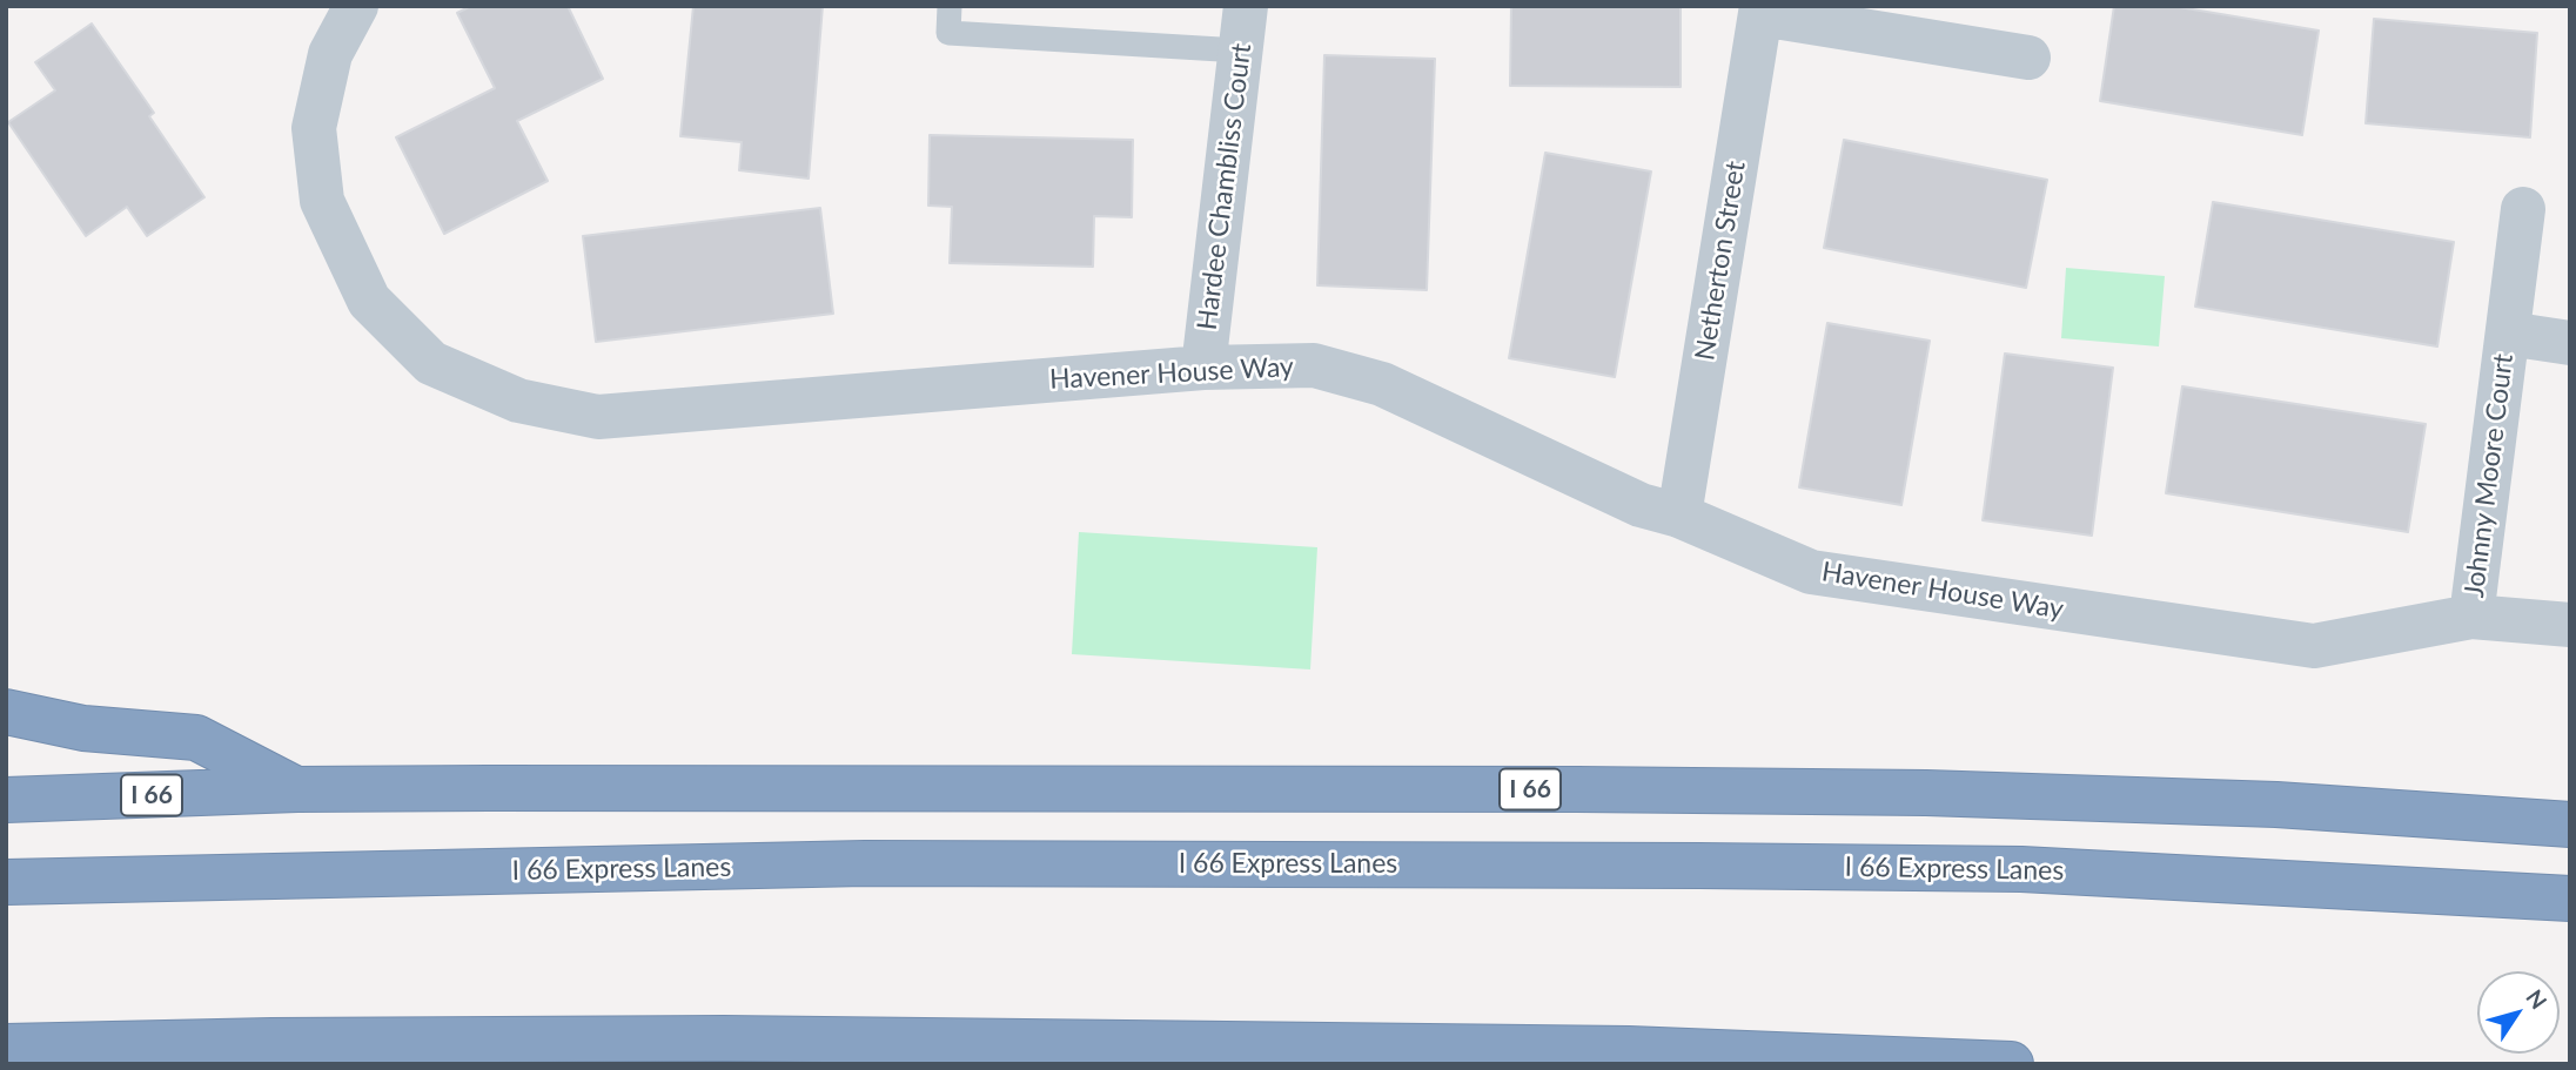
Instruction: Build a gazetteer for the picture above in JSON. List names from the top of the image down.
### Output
{
  "streets": {
    "highway": ["I 66", "I 66 Express Lanes"],
    "street": [
      "Hardee Chambliss Court",
      "Netherton Street",
      "Havener House Way",
      "Johnny Moore Court"
    ]
  },
  "crossings": [
    ["Hardee Chambliss Court", "Havener House Way"],
    ["Netherton Street", "Havener House Way"],
    ["Havener House Way", "Johnny Moore Court"]
  ],
  "north": "top right"
}
